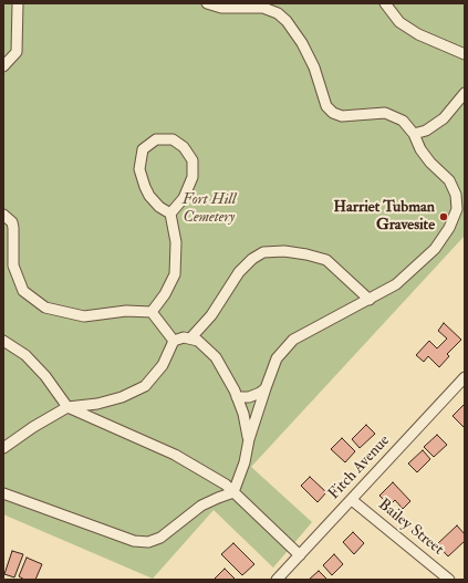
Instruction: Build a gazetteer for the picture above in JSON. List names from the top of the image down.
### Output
{
  "streets": {
    "street": ["Fitch Avenue", "Bailey Street"]
  },
  "crossings": [
    ["Fitch Avenue", "Bailey Street"]
  ],
  "parks": ["Fort Hill Cemetery"],
  "places": ["Harriet Tubman Gravesite"]
}
